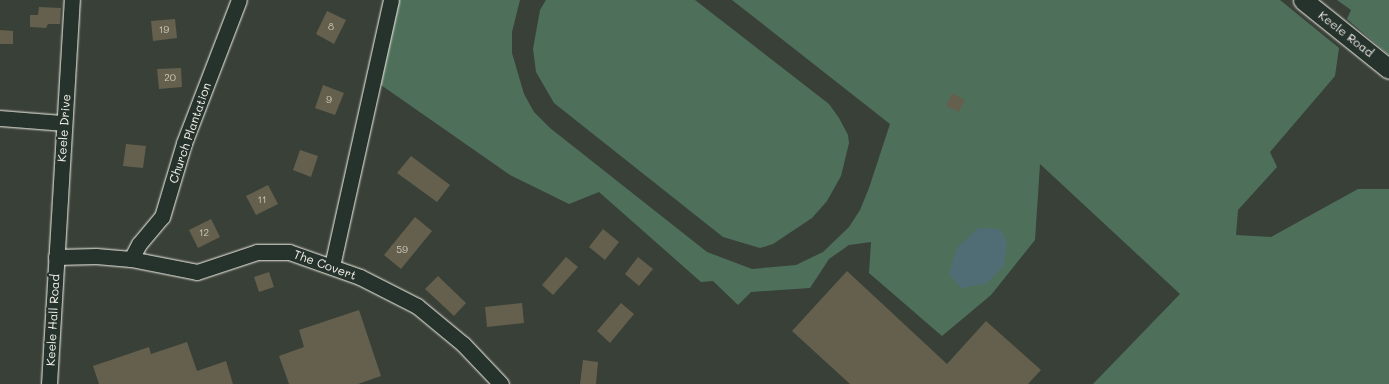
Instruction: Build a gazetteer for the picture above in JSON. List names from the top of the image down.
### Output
{
  "streets": {
    "street": [
      "Keele Road",
      "Keele Drive",
      "Church Plantation",
      "The Covert",
      "Keele Hall Road"
    ]
  },
  "crossings": [
    ["Keele Drive", "The Covert"],
    ["Keele Drive", "Keele Hall Road"],
    ["Church Plantation", "The Covert"],
    ["The Covert", "Keele Hall Road"]
  ],
  "house_numbers": [
    "8",
    "19",
    "20",
    "9",
    "11",
    "12",
    "59"
  ]
}
